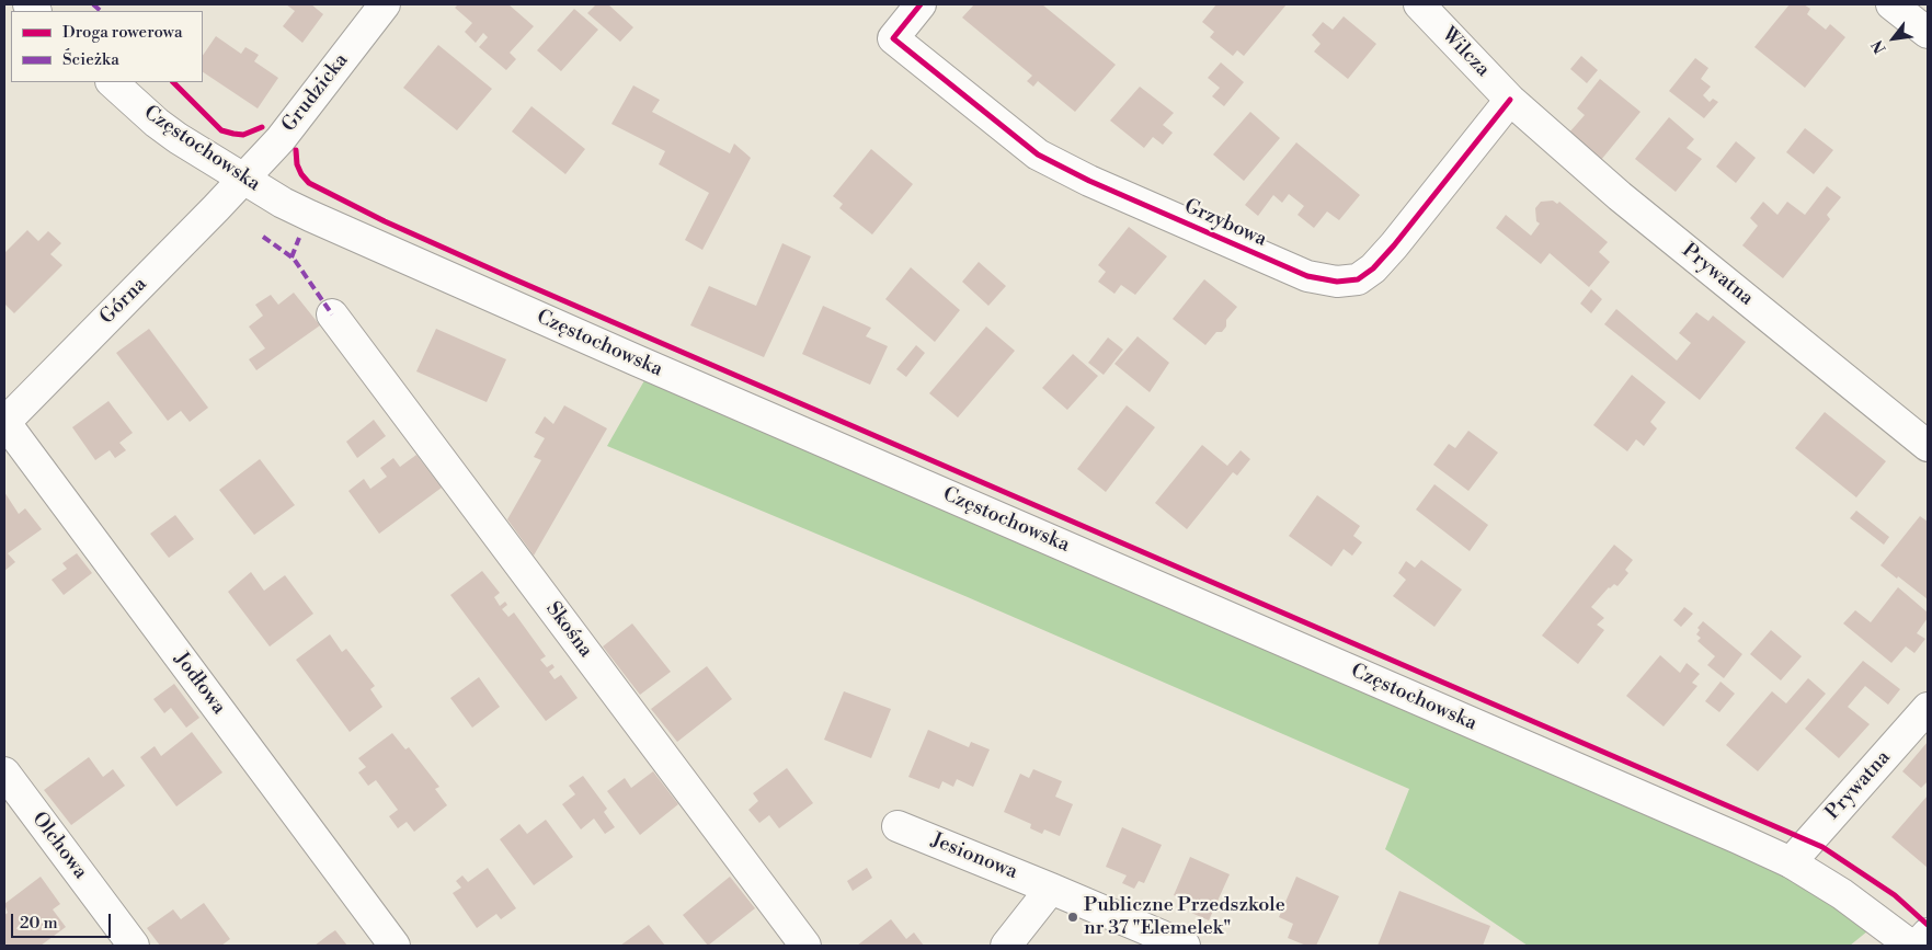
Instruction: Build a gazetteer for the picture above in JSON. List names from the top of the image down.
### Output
{
  "streets": {
    "street": [
      "Wilcza",
      "Grudzicka",
      "Częstochowska",
      "Grzybowa",
      "Prywatna",
      "Górna",
      "Skośna",
      "Jodłowa",
      "Olchowa",
      "Jesionowa"
    ]
  },
  "crossings": [
    ["Wilcza", "Grzybowa"],
    ["Wilcza", "Prywatna"],
    ["Grudzicka", "Częstochowska"],
    ["Grudzicka", "Górna"],
    ["Częstochowska", "Prywatna"],
    ["Częstochowska", "Górna"],
    ["Grzybowa", "Prywatna"],
    ["Górna", "Jodłowa"]
  ],
  "places": ["Publiczne Przedszkole nr 37 \"Elemelek\""],
  "legend": ["Droga rowerowa", "Ścieżka"],
  "scale_bar": "20 m",
  "north": "bottom left"
}
